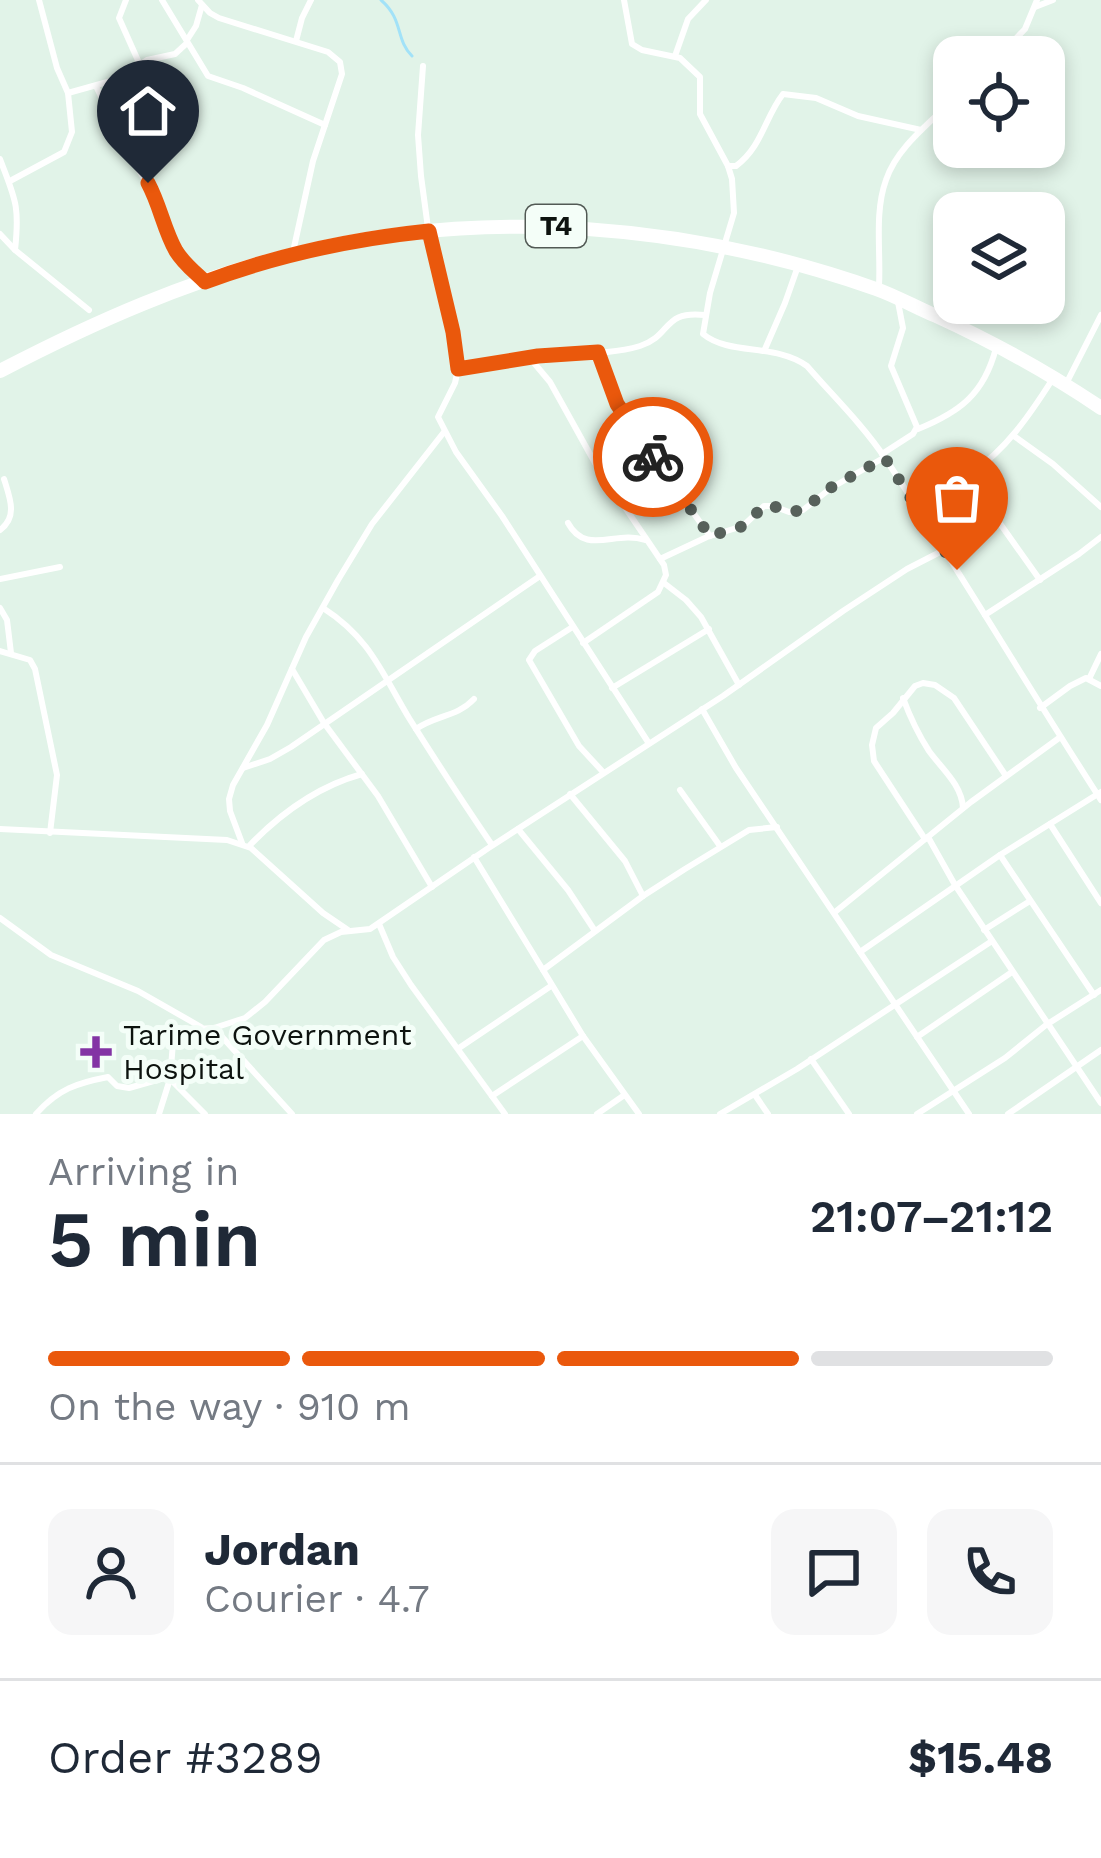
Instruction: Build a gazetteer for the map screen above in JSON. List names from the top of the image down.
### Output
{
  "streets": {
    "highway": ["T4"]
  },
  "places": {
    "health": ["Tarime Government Hospital"]
  },
  "page": {
    "heading": ["5 min", "Arriving in", "21:07–21:12"],
    "panel": [
      "Jordan",
      "Courier · 4.7",
      "Order #3289",
      "$15.48"
    ],
    "bar": "On the way · 910 m"
  }
}
